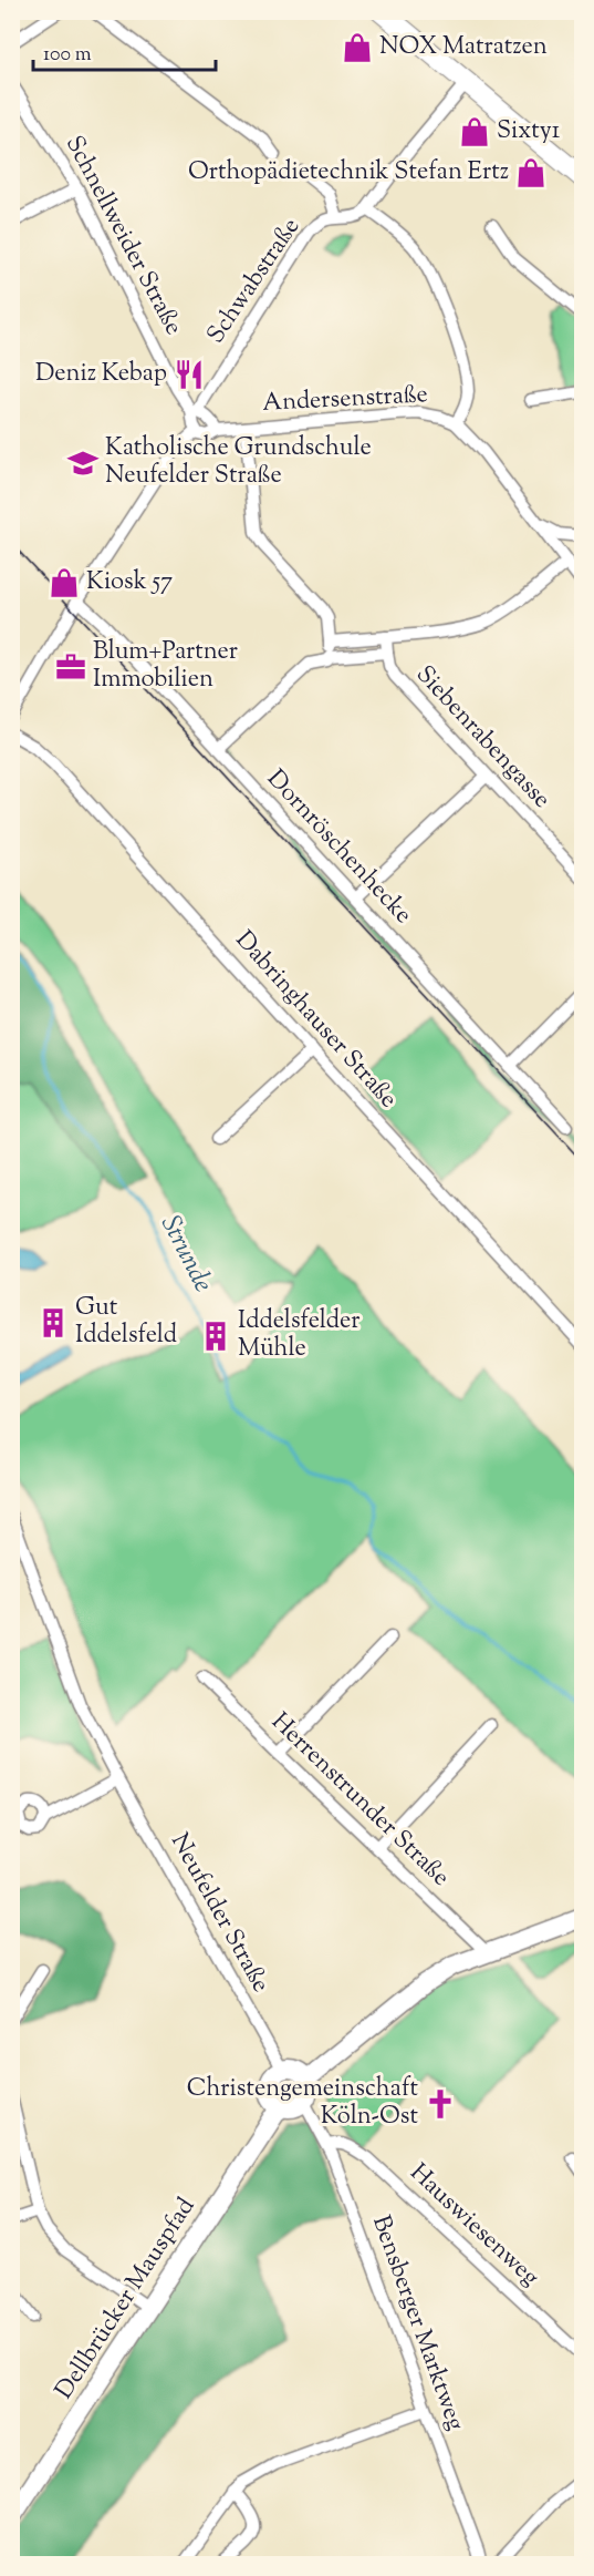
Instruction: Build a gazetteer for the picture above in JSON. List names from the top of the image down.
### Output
{
  "streets": {
    "main road": ["Dellbrücker Mauspfad"],
    "street": [
      "Schnellweider Straße",
      "Schwabstraße",
      "Andersenstraße",
      "Siebenrabengasse",
      "Dornröschenhecke",
      "Dabringhauser Straße",
      "Herrenstrunder Straße",
      "Neufelder Straße",
      "Hauswiesenweg",
      "Bensberger Marktweg"
    ]
  },
  "crossings": [
    ["Schnellweider Straße", "Schwabstraße"],
    ["Neufelder Straße", "Dellbrücker Mauspfad"],
    ["Neufelder Straße", "Bensberger Marktweg"],
    ["Hauswiesenweg", "Bensberger Marktweg"],
    ["Dellbrücker Mauspfad", "Bensberger Marktweg"]
  ],
  "water": ["Strunde"],
  "places": {
    "shop": [
      "NOX Matratzen",
      "Sixty1",
      "Orthopädietechnik Stefan Ertz",
      "Kiosk 57"
    ],
    "restaurant": ["Deniz Kebap"],
    "school or university": ["Katholische Grundschule Neufelder Straße"],
    "office": ["Blum+Partner Immobilien"],
    "building": ["Gut Iddelsfeld", "Iddelsfelder Mühle"],
    "church": ["Christengemeinschaft Köln-Ost"]
  },
  "scale_bar": "100 m"
}
